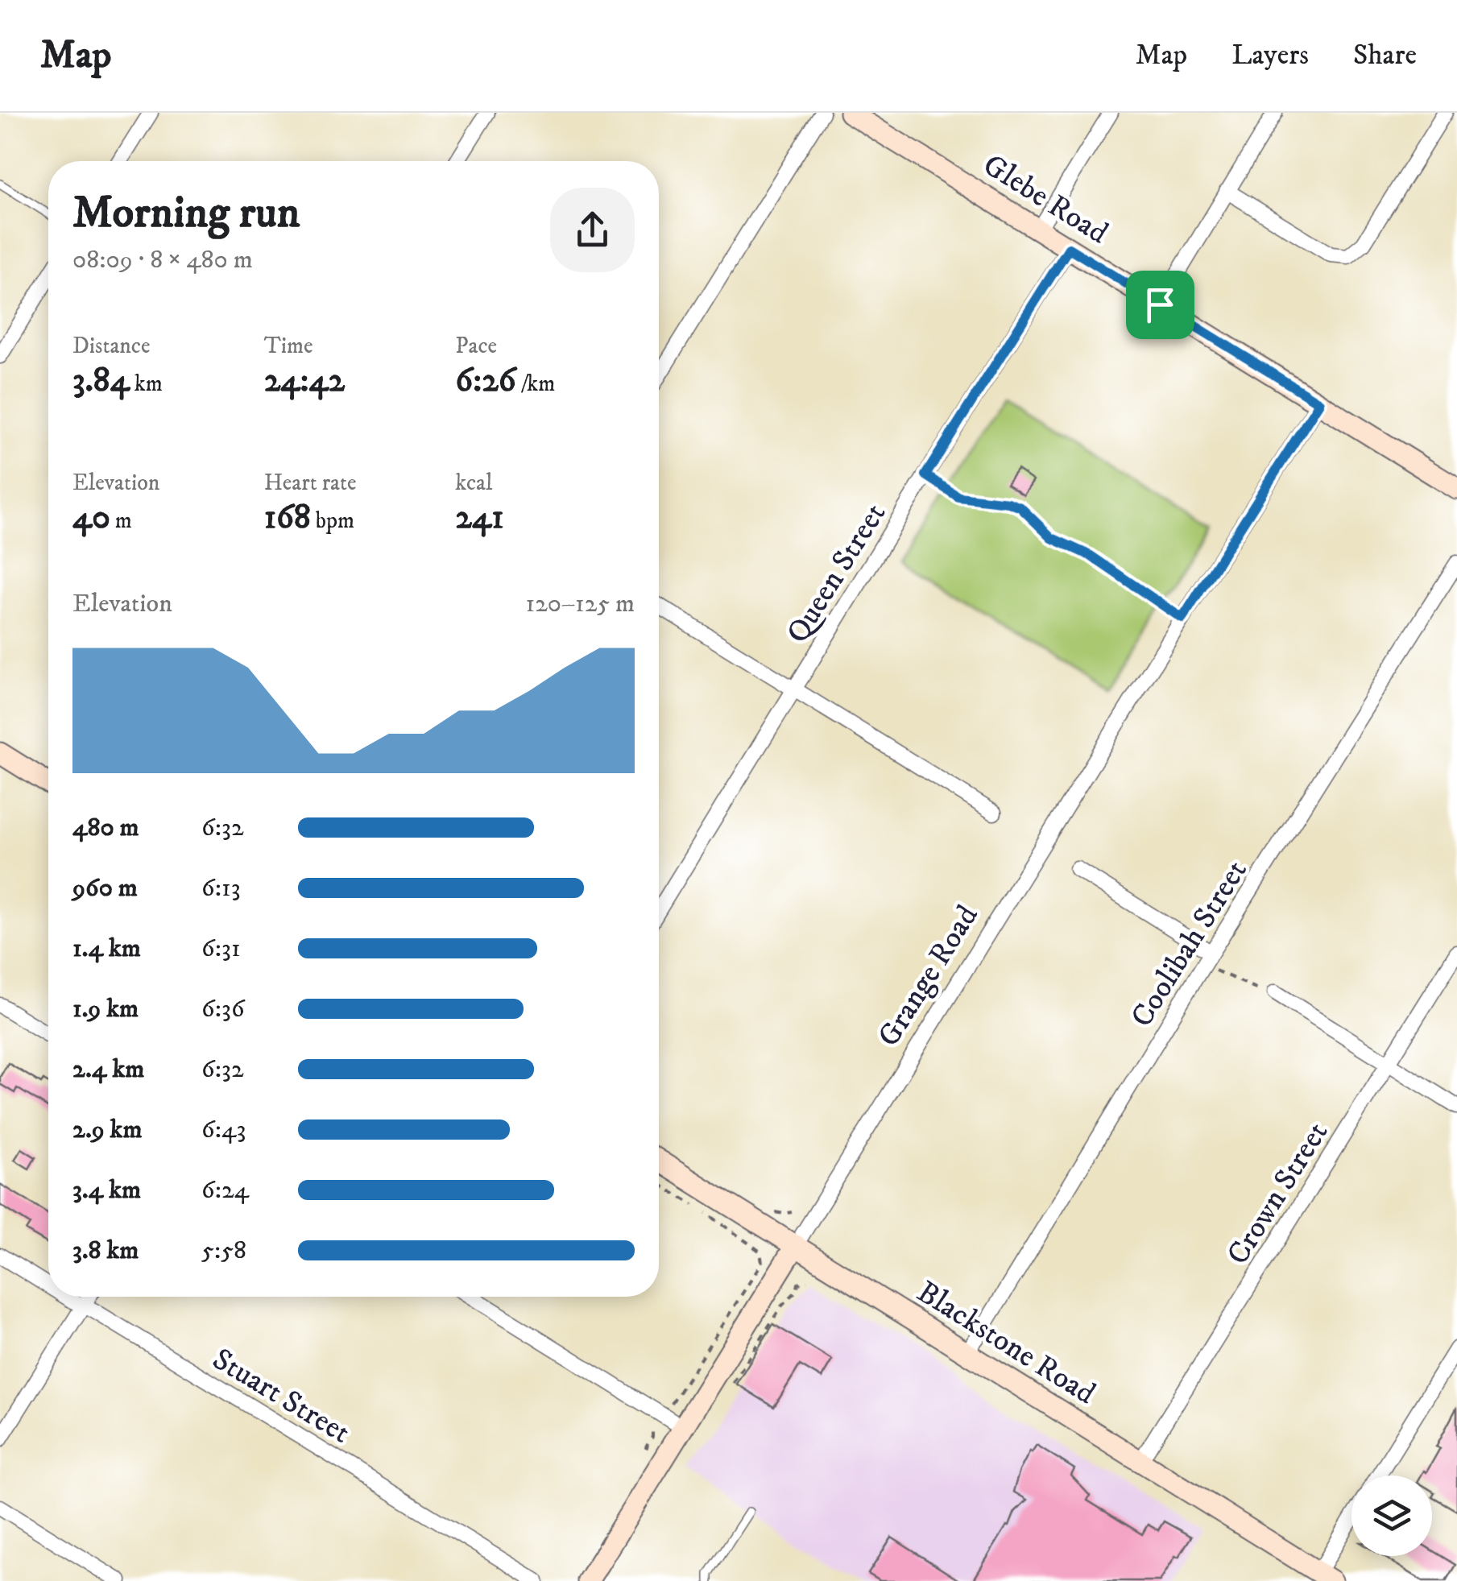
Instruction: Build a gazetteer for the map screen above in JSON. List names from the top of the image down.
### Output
{
  "streets": {
    "main road": ["Glebe Road", "Grange Road", "Blackstone Road"],
    "street": [
      "Queen Street",
      "Coolibah Street",
      "Crown Street",
      "Stuart Street"
    ]
  },
  "crossings": [
    ["Glebe Road", "Queen Street"],
    ["Glebe Road", "Grange Road"],
    ["Coolibah Street", "Blackstone Road"],
    ["Grange Road", "Blackstone Road"],
    ["Crown Street", "Blackstone Road"]
  ],
  "page": {
    "header": "Map",
    "nav": ["Map", "Layers", "Share"],
    "heading": ["Morning run", "08:09 · 8 × 480 m"],
    "stats": [
      ["Distance", "3.84 km"],
      ["Time", "24:42"],
      ["Pace", "6:26 /km"],
      ["Elevation", "40 m"],
      ["Heart rate", "168 bpm"],
      ["kcal", "241"]
    ],
    "chart": ["Elevation", "120–125 m"],
    "list": [
      {
        "name": "480 m",
        "note": "6:32"
      },
      {
        "name": "960 m",
        "note": "6:13"
      },
      {
        "name": "1.4 km",
        "note": "6:31"
      },
      {
        "name": "1.9 km",
        "note": "6:36"
      },
      {
        "name": "2.4 km",
        "note": "6:32"
      },
      {
        "name": "2.9 km",
        "note": "6:43"
      },
      {
        "name": "3.4 km",
        "note": "6:24"
      },
      {
        "name": "3.8 km",
        "note": "5:58"
      }
    ]
  }
}
